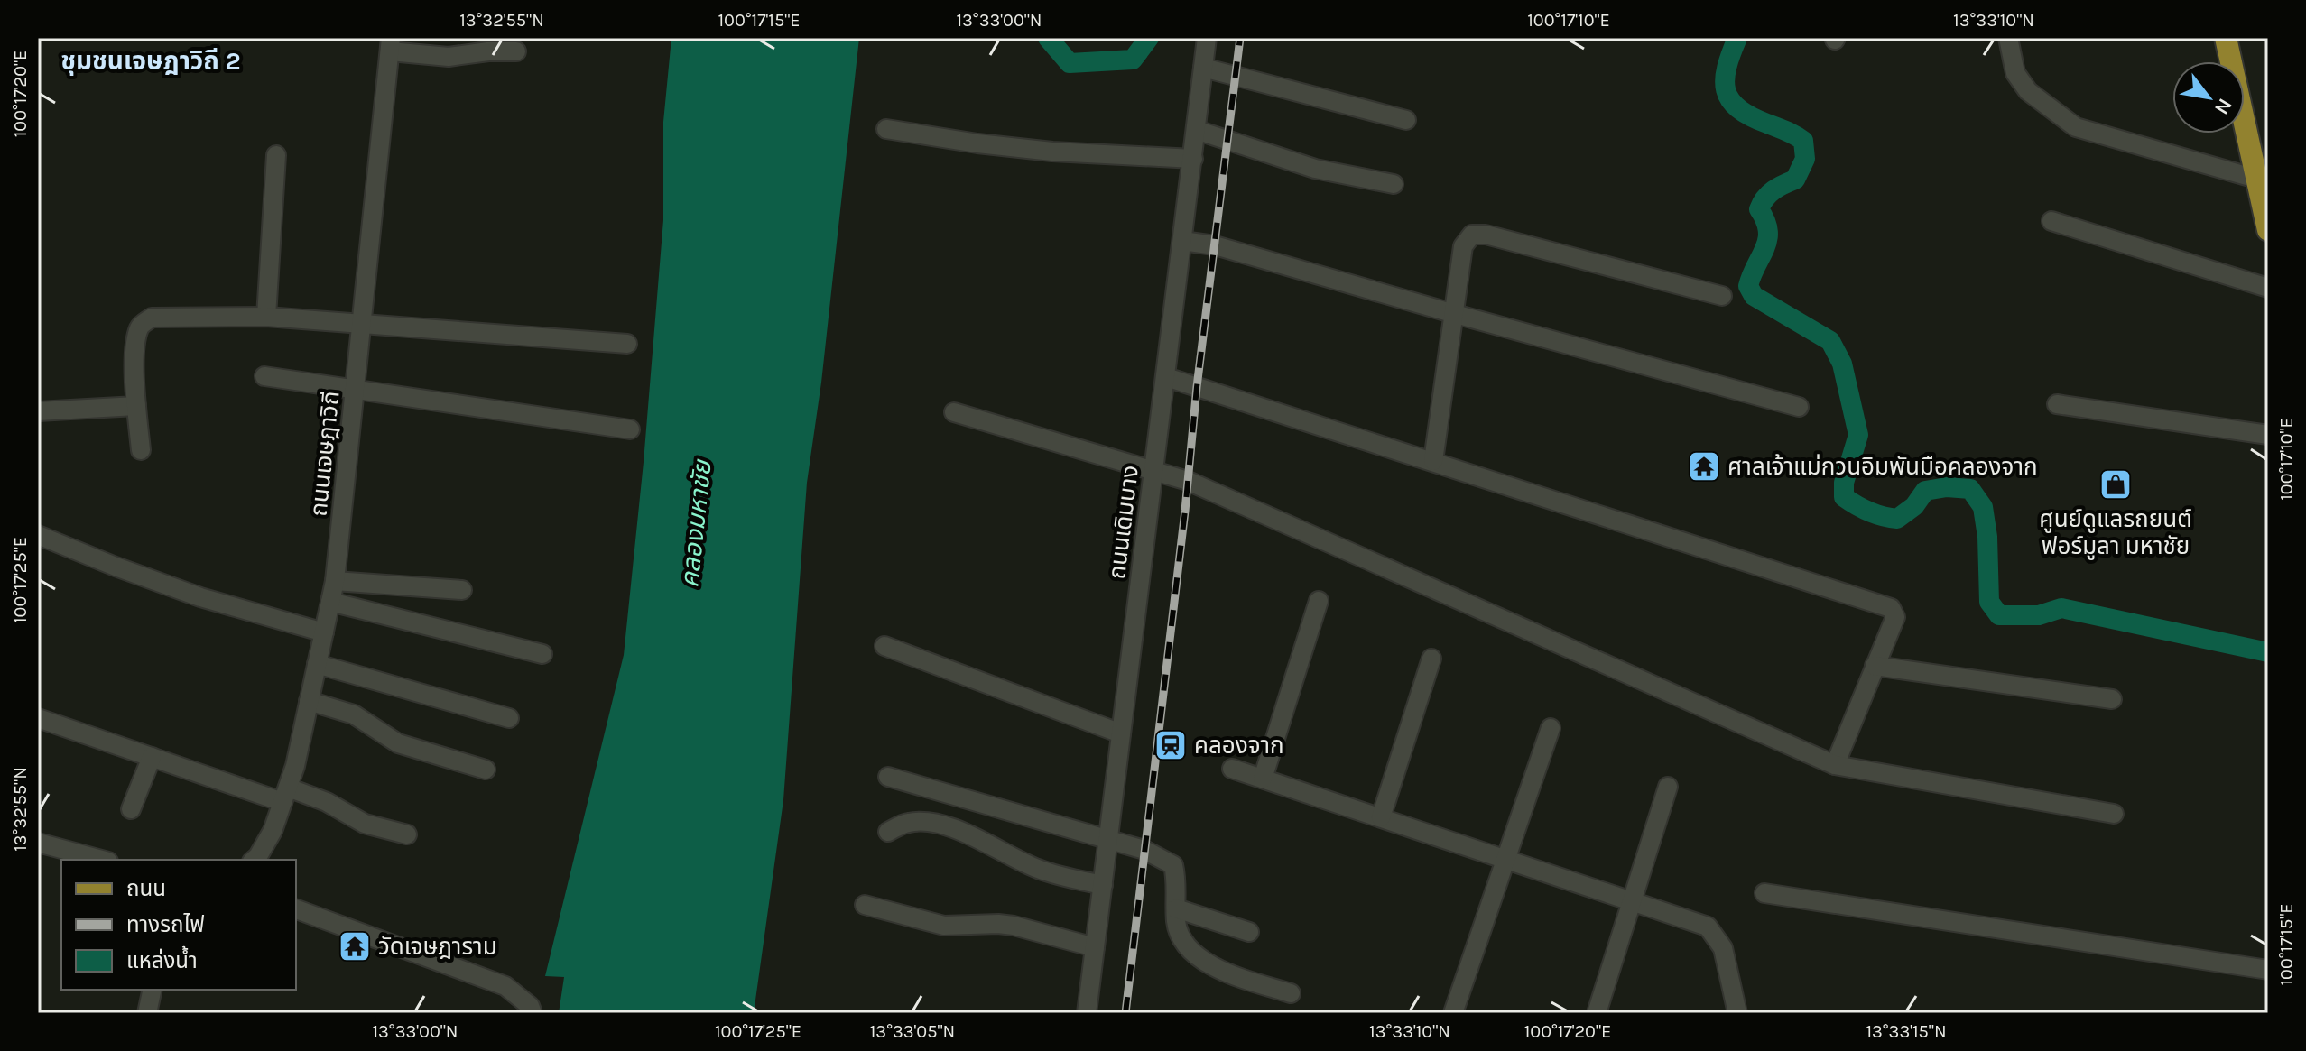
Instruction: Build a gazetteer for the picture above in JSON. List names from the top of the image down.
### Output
{
  "streets": {
    "street": ["ถนนเจษฎาวิถี", "ถนนเดิมบาง"]
  },
  "districts": ["ชุมชนเจษฎาวิถี 2"],
  "water": ["คลองมหาชัย"],
  "places": {
    "temple": ["ศาลเจ้าแม่กวนอิมพันมือคลองจาก", "วัดเจษฎาราม"],
    "shop": ["ศูนย์ดูแลรถยนต์ ฟอร์มูลา มหาชัย"],
    "station": ["คลองจาก"]
  },
  "legend": ["ถนน", "ทางรถไฟ", "แหล่งน้ำ"],
  "north": "bottom right",
  "coordinates": [
    "13°32'55\"N",
    "100°17'15\"E",
    "13°33'00\"N",
    "100°17'10\"E",
    "13°33'10\"N",
    "100°17'20\"E",
    "100°17'25\"E",
    "13°33'05\"N",
    "13°33'15\"N"
  ]
}
